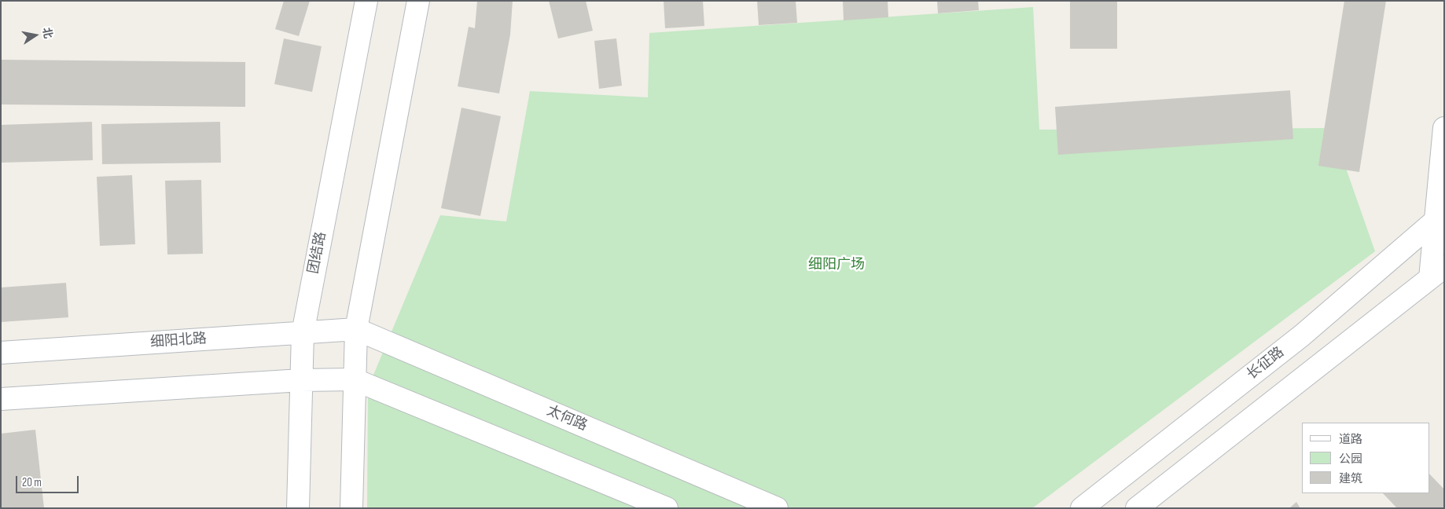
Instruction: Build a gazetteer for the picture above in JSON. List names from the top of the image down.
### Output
{
  "streets": {
    "main road": [
      "团结路",
      "细阳北路",
      "长征路",
      "太何路"
    ]
  },
  "crossings": [
    ["团结路", "细阳北路"],
    ["细阳北路", "太何路"]
  ],
  "parks": ["细阳广场"],
  "legend": ["道路", "公园", "建筑"],
  "scale_bar": "20 m",
  "north": "right"
}
